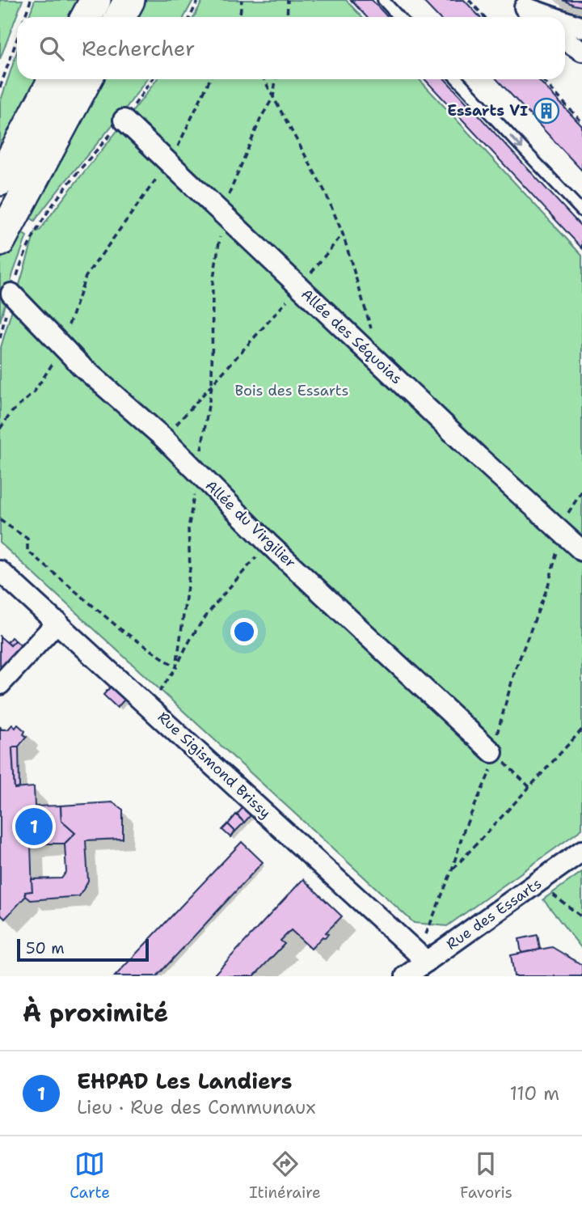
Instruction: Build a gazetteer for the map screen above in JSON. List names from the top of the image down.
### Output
{
  "streets": {
    "street": [
      "Allée des Séquoias",
      "Allée du Virgilier",
      "Rue Sigismond Brissy",
      "Rue des Essarts"
    ]
  },
  "crossings": [
    ["Rue Sigismond Brissy", "Rue des Essarts"]
  ],
  "parks": ["Bois des Essarts"],
  "places": {
    "building": ["Essarts VI"]
  },
  "scale_bar": "50 m",
  "page": {
    "search": "Rechercher",
    "pins": "1",
    "scale": "50 m",
    "heading": "À proximité",
    "list": [
      {
        "mark": "1",
        "name": "EHPAD Les Landiers",
        "note": "Lieu · Rue des Communaux",
        "value": "110 m"
      }
    ],
    "nav": ["Carte", "Itinéraire", "Favoris"]
  }
}
